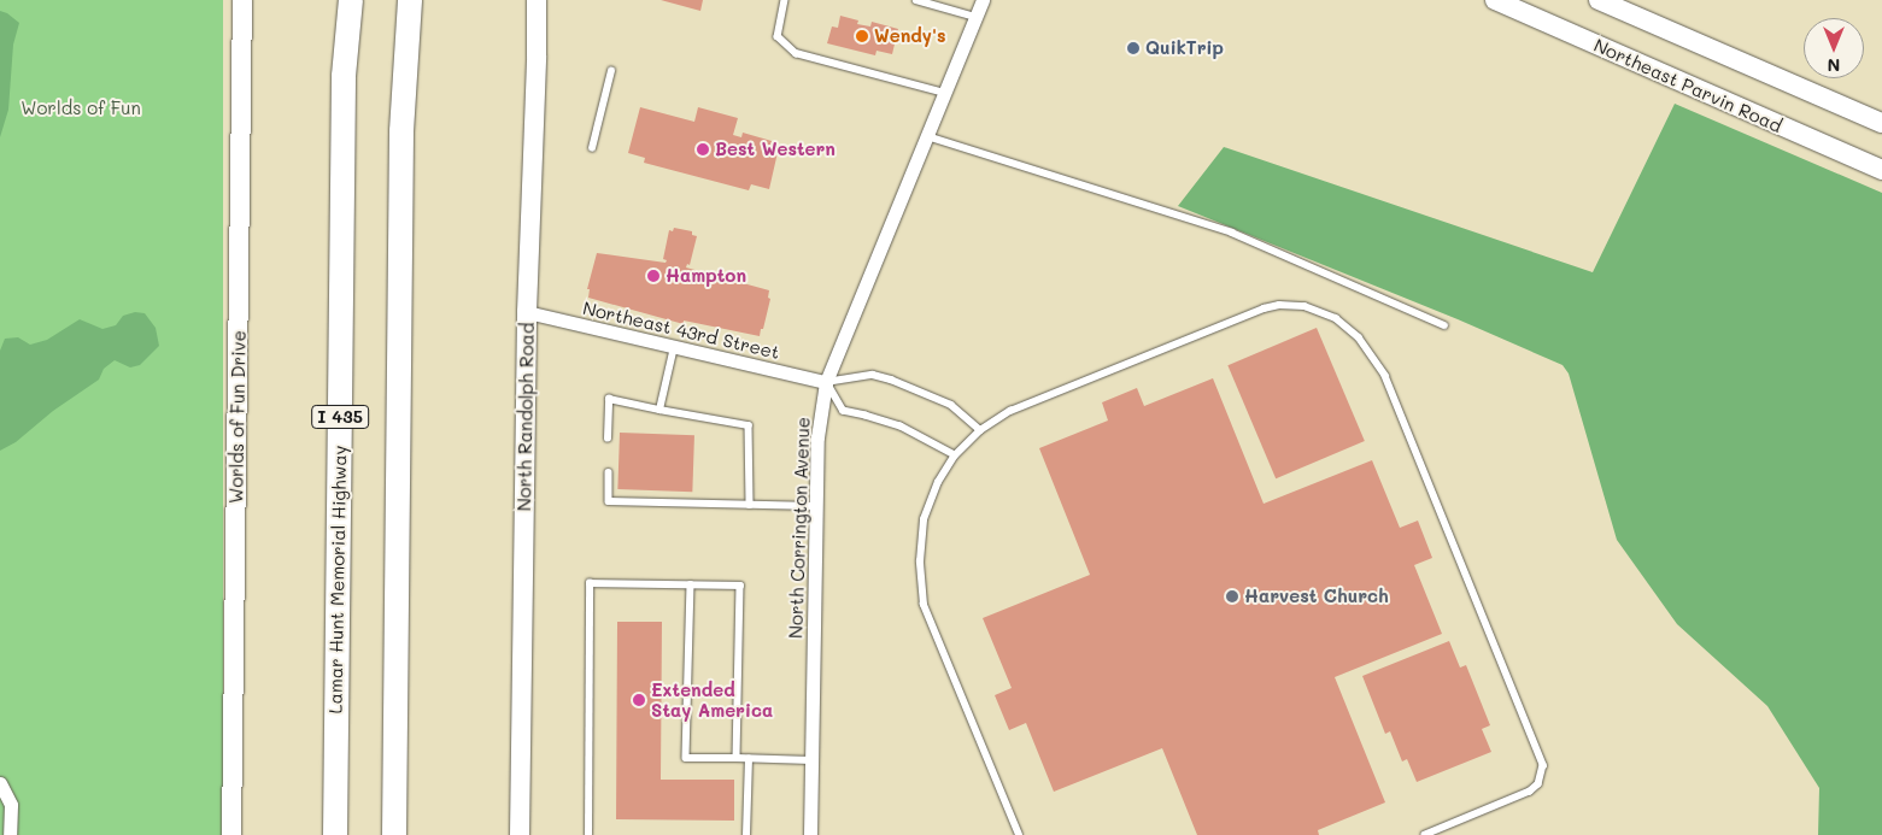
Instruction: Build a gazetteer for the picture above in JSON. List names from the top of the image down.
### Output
{
  "streets": {
    "highway": ["I 435", "Lamar Hunt Memorial Highway"],
    "main road": ["Northeast Parvin Road", "Worlds of Fun Drive", "North Randolph Road"],
    "street": ["Northeast 43rd Street", "North Corrington Avenue"]
  },
  "crossings": [
    ["Northeast 43rd Street", "North Randolph Road"],
    ["Northeast 43rd Street", "North Corrington Avenue"]
  ],
  "parks": ["Worlds of Fun"],
  "places": [
    "Wendy's",
    "QuikTrip",
    "Best Western",
    "Hampton",
    "Harvest Church",
    "Extended Stay America"
  ],
  "north": "bottom"
}
